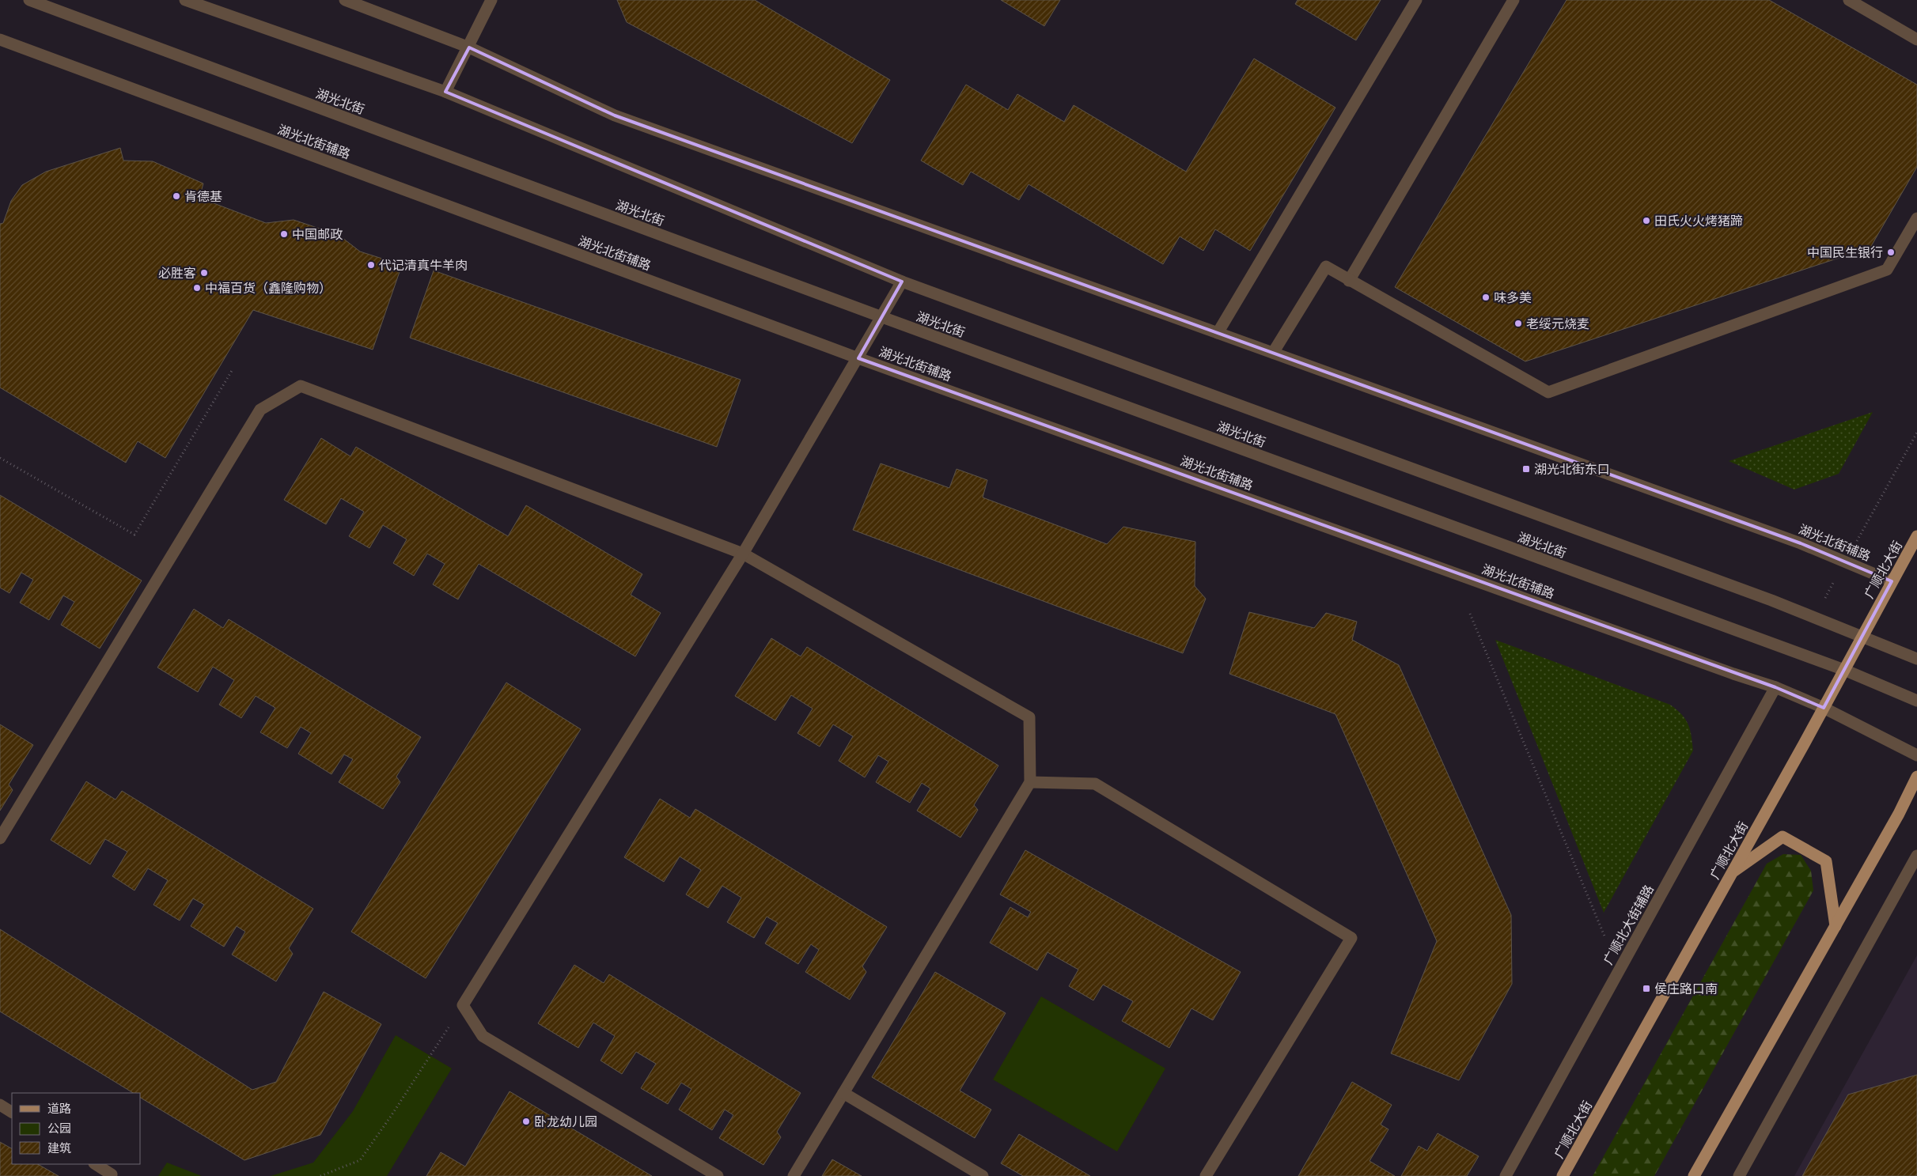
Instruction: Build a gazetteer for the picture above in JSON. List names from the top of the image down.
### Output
{
  "streets": {
    "main road": ["广顺北大街"],
    "street": ["湖光北街", "湖光北街辅路", "广顺北大街辅路"]
  },
  "crossings": [
    ["湖光北街", "广顺北大街"],
    ["湖光北街辅路", "广顺北大街"],
    ["湖光北街辅路", "广顺北大街辅路"]
  ],
  "places": {
    "other": [
      "肯德基",
      "田氏火火烤猪蹄",
      "中国邮政",
      "中国民生银行",
      "代记清真牛羊肉",
      "必胜客",
      "中福百货（鑫隆购物）",
      "味多美",
      "老绥元烧麦",
      "卧龙幼儿园"
    ],
    "transit": ["湖光北街东口", "侯庄路口南"]
  },
  "legend": ["道路", "公园", "建筑"]
}
